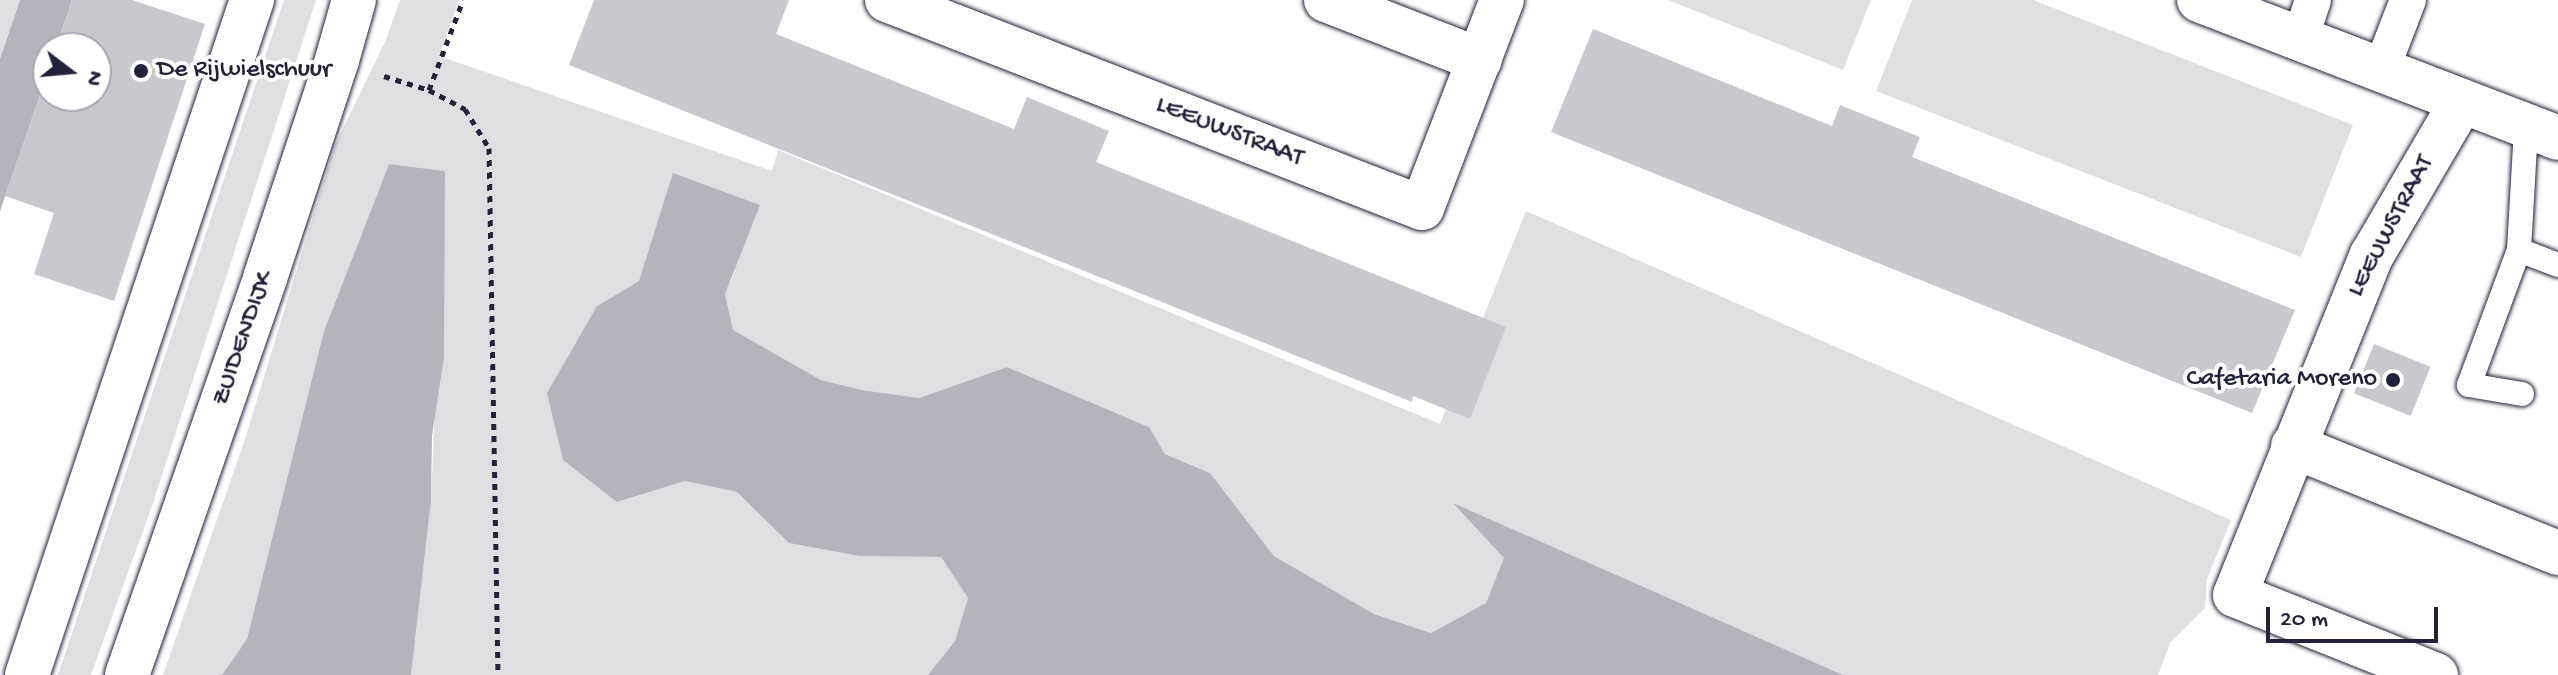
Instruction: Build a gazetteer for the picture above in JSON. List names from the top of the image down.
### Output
{
  "streets": {
    "street": ["LEEUWSTRAAT", "ZUIDENDIJK"]
  },
  "places": ["De Rijwielschuur", "Cafetaria Moreno"],
  "scale_bar": "20 m",
  "north": "right"
}
